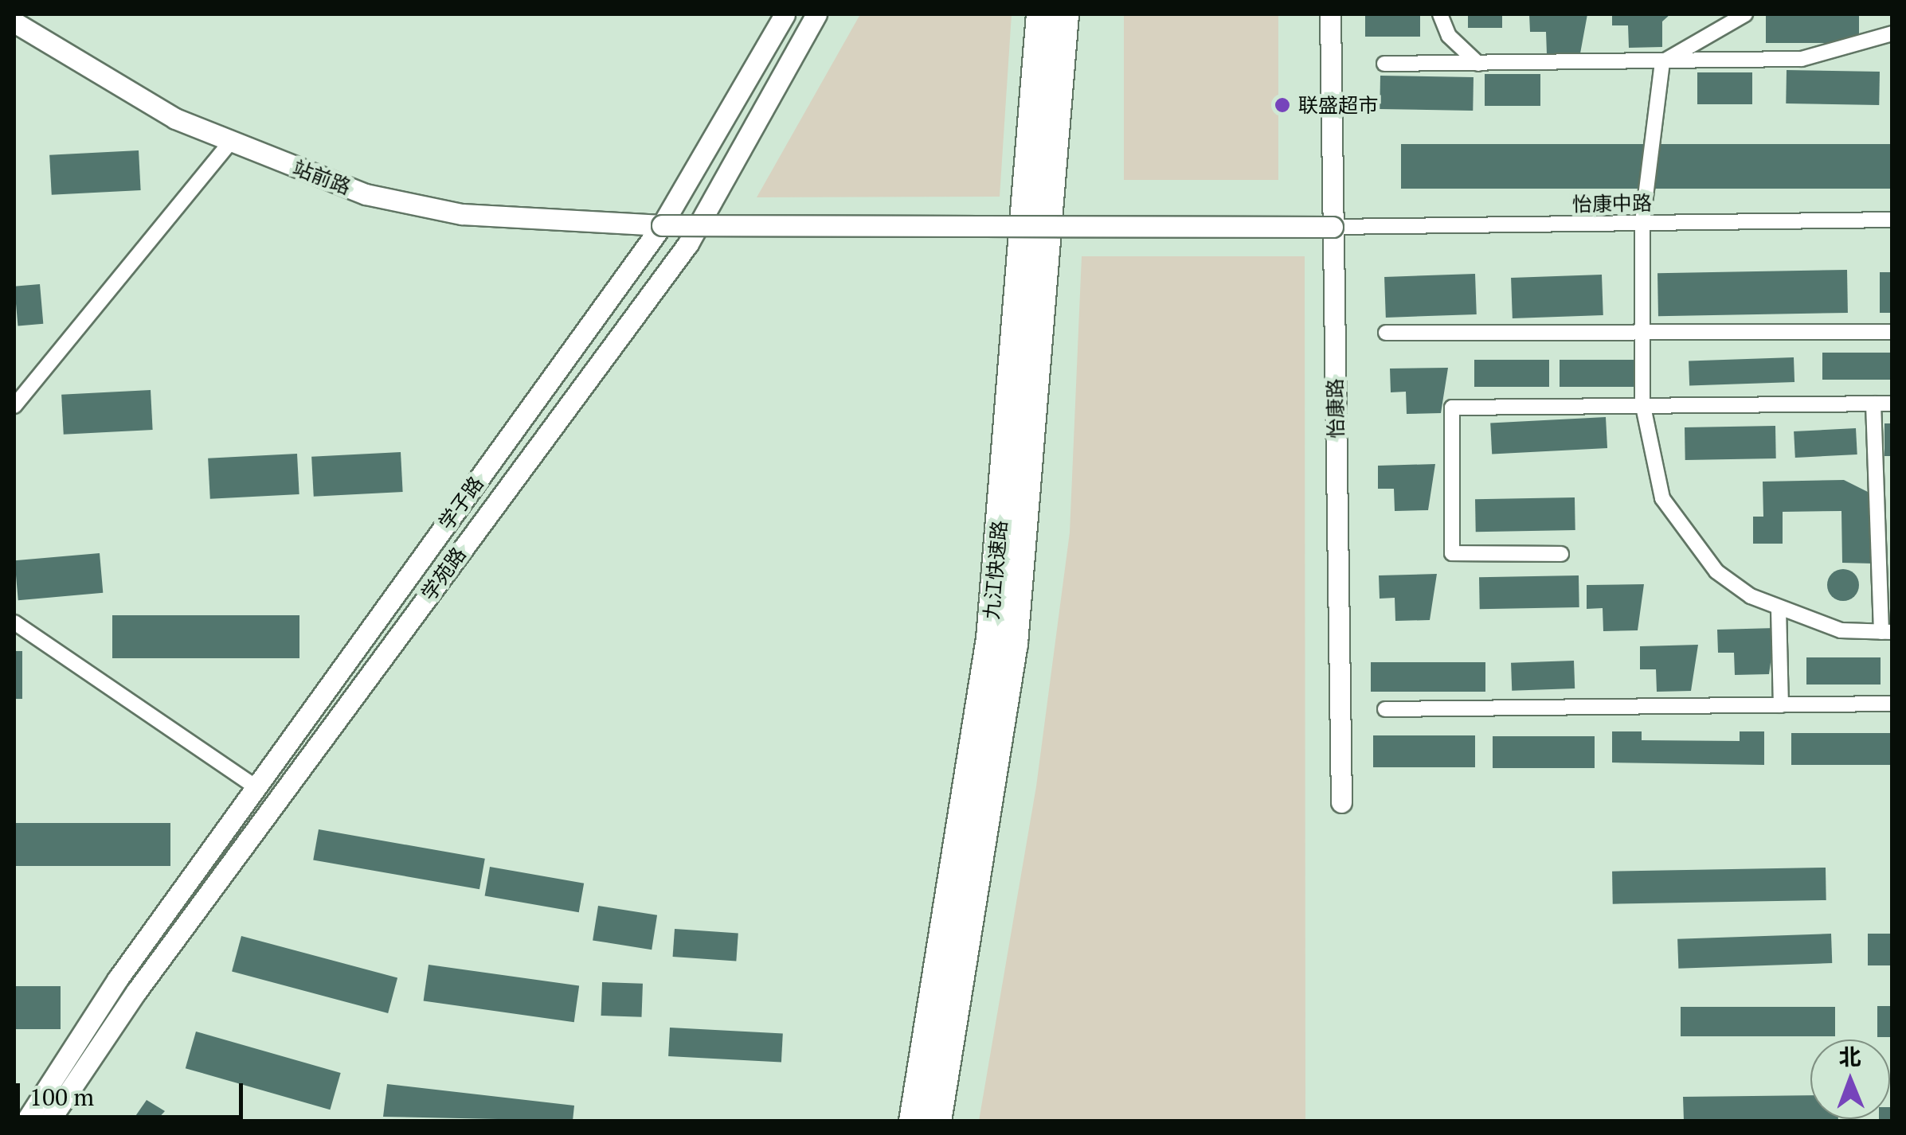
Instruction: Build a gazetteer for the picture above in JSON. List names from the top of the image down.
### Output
{
  "streets": {
    "highway": ["九江快速路"],
    "street": [
      "站前路",
      "怡康中路",
      "怡康路",
      "学子路",
      "学苑路"
    ]
  },
  "crossings": [
    ["站前路", "怡康中路"],
    ["站前路", "怡康路"],
    ["站前路", "学子路"],
    ["怡康中路", "怡康路"]
  ],
  "places": ["联盛超市"],
  "scale_bar": "100 m",
  "north": "top"
}
